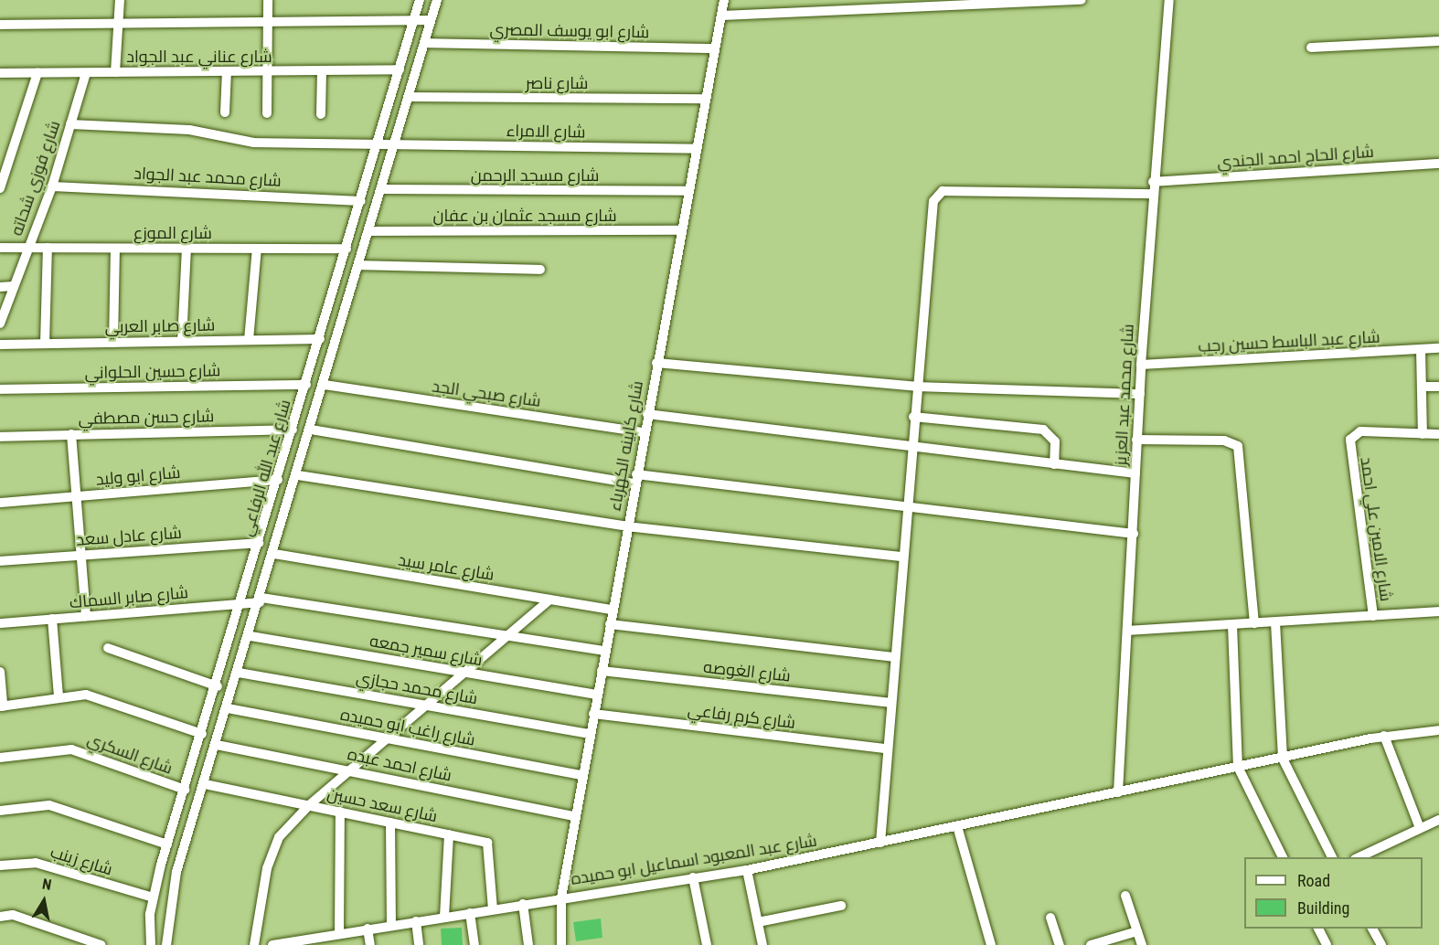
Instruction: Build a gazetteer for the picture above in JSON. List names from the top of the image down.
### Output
{
  "streets": {
    "street": [
      "شارع ابو يوسف المصري",
      "شارع عناني عبد الجواد",
      "شارع ناصر",
      "شارع الامراء",
      "شارع الحاج احمد الجندي",
      "شارع مسجد الرحمن",
      "شارع محمد عبد الجواد",
      "شارع فوزي شحاته",
      "شارع مسجد عثمان بن عفان",
      "شارع الموزع",
      "شارع صابر العربي",
      "شارع عبد الباسط حسين رجب",
      "شارع حسين الحلواني",
      "شارع صبحي الجد",
      "شارع محمد عبد العزيز",
      "شارع حسن مصطفي",
      "شارع كابينه الكهرباء",
      "شارع عبد الله الرفاعي",
      "شارع ابو وليد",
      "شارع الامين علي احمد",
      "شارع عادل سعد",
      "شارع عامر سيد",
      "شارع صابر السماك",
      "شارع سمير جمعه",
      "شارع الغوصه",
      "شارع محمد حجازي",
      "شارع كرم رفاعي",
      "شارع راغب ابو حميده",
      "شارع السكري",
      "شارع احمد عبده",
      "شارع سعد حسين",
      "شارع عبد المعبود اسماعيل ابو حميده",
      "شارع زينب"
    ]
  },
  "crossings": [
    ["شارع ابو يوسف المصري", "شارع كابينه الكهرباء"],
    ["شارع ابو يوسف المصري", "شارع عبد الله الرفاعي"],
    ["شارع عناني عبد الجواد", "شارع فوزي شحاته"],
    ["شارع عناني عبد الجواد", "شارع عبد الله الرفاعي"],
    ["شارع ناصر", "شارع كابينه الكهرباء"],
    ["شارع ناصر", "شارع عبد الله الرفاعي"],
    ["شارع الامراء", "شارع فوزي شحاته"],
    ["شارع الامراء", "شارع كابينه الكهرباء"],
    ["شارع الامراء", "شارع عبد الله الرفاعي"],
    ["شارع الحاج احمد الجندي", "شارع محمد عبد العزيز"],
    ["شارع مسجد الرحمن", "شارع كابينه الكهرباء"],
    ["شارع مسجد الرحمن", "شارع عبد الله الرفاعي"],
    ["شارع محمد عبد الجواد", "شارع فوزي شحاته"],
    ["شارع محمد عبد الجواد", "شارع عبد الله الرفاعي"],
    ["شارع فوزي شحاته", "شارع الموزع"],
    ["شارع مسجد عثمان بن عفان", "شارع كابينه الكهرباء"],
    ["شارع مسجد عثمان بن عفان", "شارع عبد الله الرفاعي"],
    ["شارع الموزع", "شارع عبد الله الرفاعي"],
    ["شارع صابر العربي", "شارع عبد الله الرفاعي"],
    ["شارع عبد الباسط حسين رجب", "شارع محمد عبد العزيز"],
    ["شارع حسين الحلواني", "شارع عبد الله الرفاعي"],
    ["شارع صبحي الجد", "شارع كابينه الكهرباء"],
    ["شارع صبحي الجد", "شارع عبد الله الرفاعي"],
    ["شارع محمد عبد العزيز", "شارع عبد المعبود اسماعيل ابو حميده"],
    ["شارع حسن مصطفي", "شارع عبد الله الرفاعي"],
    ["شارع كابينه الكهرباء", "شارع عامر سيد"],
    ["شارع كابينه الكهرباء", "شارع صابر السماك"],
    ["شارع كابينه الكهرباء", "شارع سمير جمعه"],
    ["شارع كابينه الكهرباء", "شارع الغوصه"],
    ["شارع كابينه الكهرباء", "شارع محمد حجازي"],
    ["شارع كابينه الكهرباء", "شارع كرم رفاعي"],
    ["شارع كابينه الكهرباء", "شارع راغب ابو حميده"],
    ["شارع كابينه الكهرباء", "شارع احمد عبده"],
    ["شارع كابينه الكهرباء", "شارع عبد المعبود اسماعيل ابو حميده"],
    ["شارع عبد الله الرفاعي", "شارع ابو وليد"],
    ["شارع عبد الله الرفاعي", "شارع عادل سعد"],
    ["شارع عبد الله الرفاعي", "شارع عامر سيد"],
    ["شارع عبد الله الرفاعي", "شارع صابر السماك"],
    ["شارع عبد الله الرفاعي", "شارع سمير جمعه"],
    ["شارع عبد الله الرفاعي", "شارع محمد حجازي"],
    ["شارع عبد الله الرفاعي", "شارع راغب ابو حميده"],
    ["شارع عبد الله الرفاعي", "شارع السكري"],
    ["شارع عبد الله الرفاعي", "شارع احمد عبده"],
    ["شارع عبد الله الرفاعي", "شارع سعد حسين"],
    ["شارع عبد الله الرفاعي", "شارع زينب"],
    ["شارع سعد حسين", "شارع عبد المعبود اسماعيل ابو حميده"]
  ],
  "legend": ["Road", "Building"],
  "north": "top"
}
